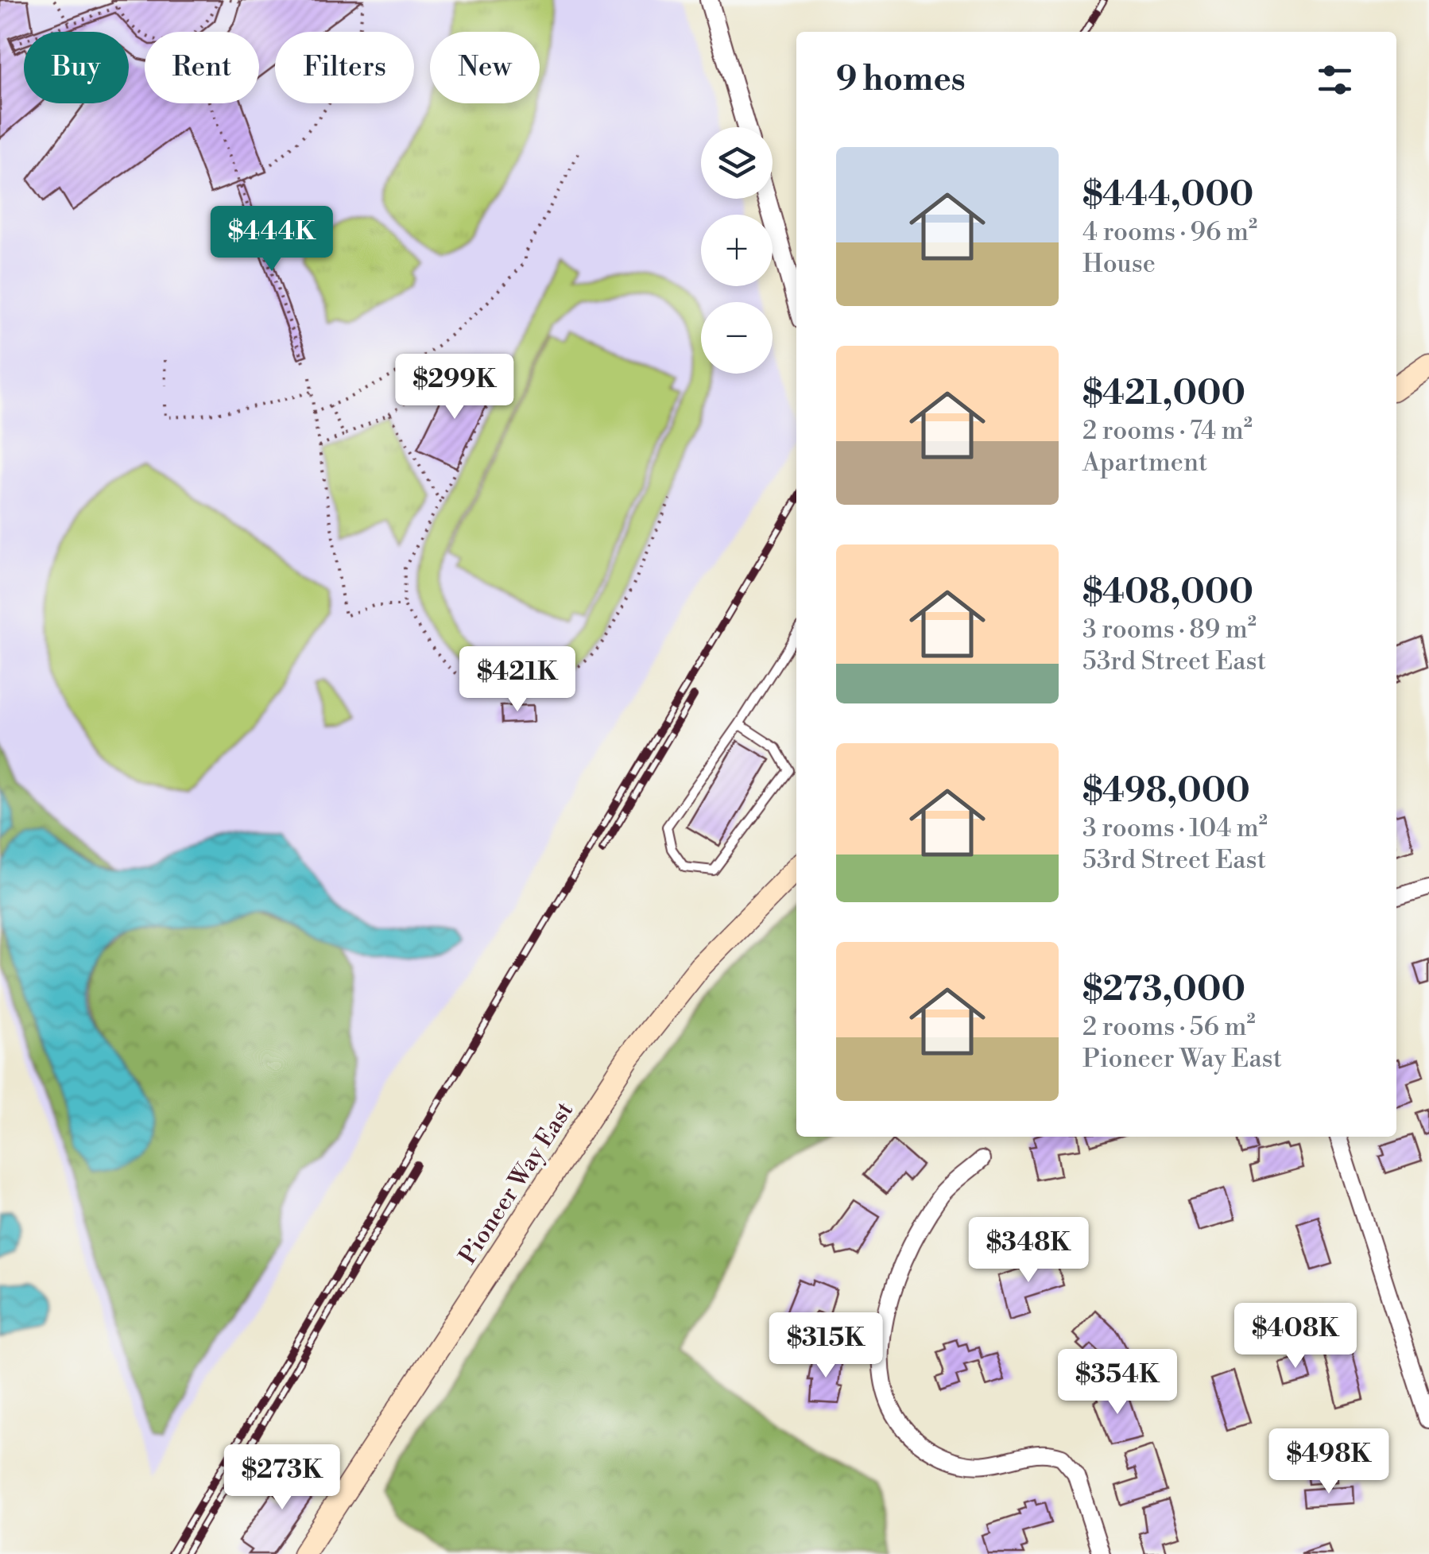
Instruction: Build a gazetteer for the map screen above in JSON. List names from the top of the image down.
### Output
{
  "streets": {
    "main road": ["Pioneer Way East"]
  },
  "page": {
    "chip": [
      "Buy",
      "Rent",
      "Filters",
      "New"
    ],
    "heading": "9 homes",
    "map_buttons": ["+", "−"],
    "list": [
      {
        "name": "$444,000",
        "note": "4 rooms · 96 m² · House"
      },
      {
        "name": "$421,000",
        "note": "2 rooms · 74 m² · Apartment"
      },
      {
        "name": "$408,000",
        "note": "3 rooms · 89 m² · 53rd Street East"
      },
      {
        "name": "$498,000",
        "note": "3 rooms · 104 m² · 53rd Street East"
      },
      {
        "name": "$273,000",
        "note": "2 rooms · 56 m² · Pioneer Way East"
      }
    ],
    "price": [
      "$444K",
      "$299K",
      "$421K",
      "$348K",
      "$408K",
      "$315K",
      "$354K",
      "$498K",
      "$273K"
    ]
  }
}
